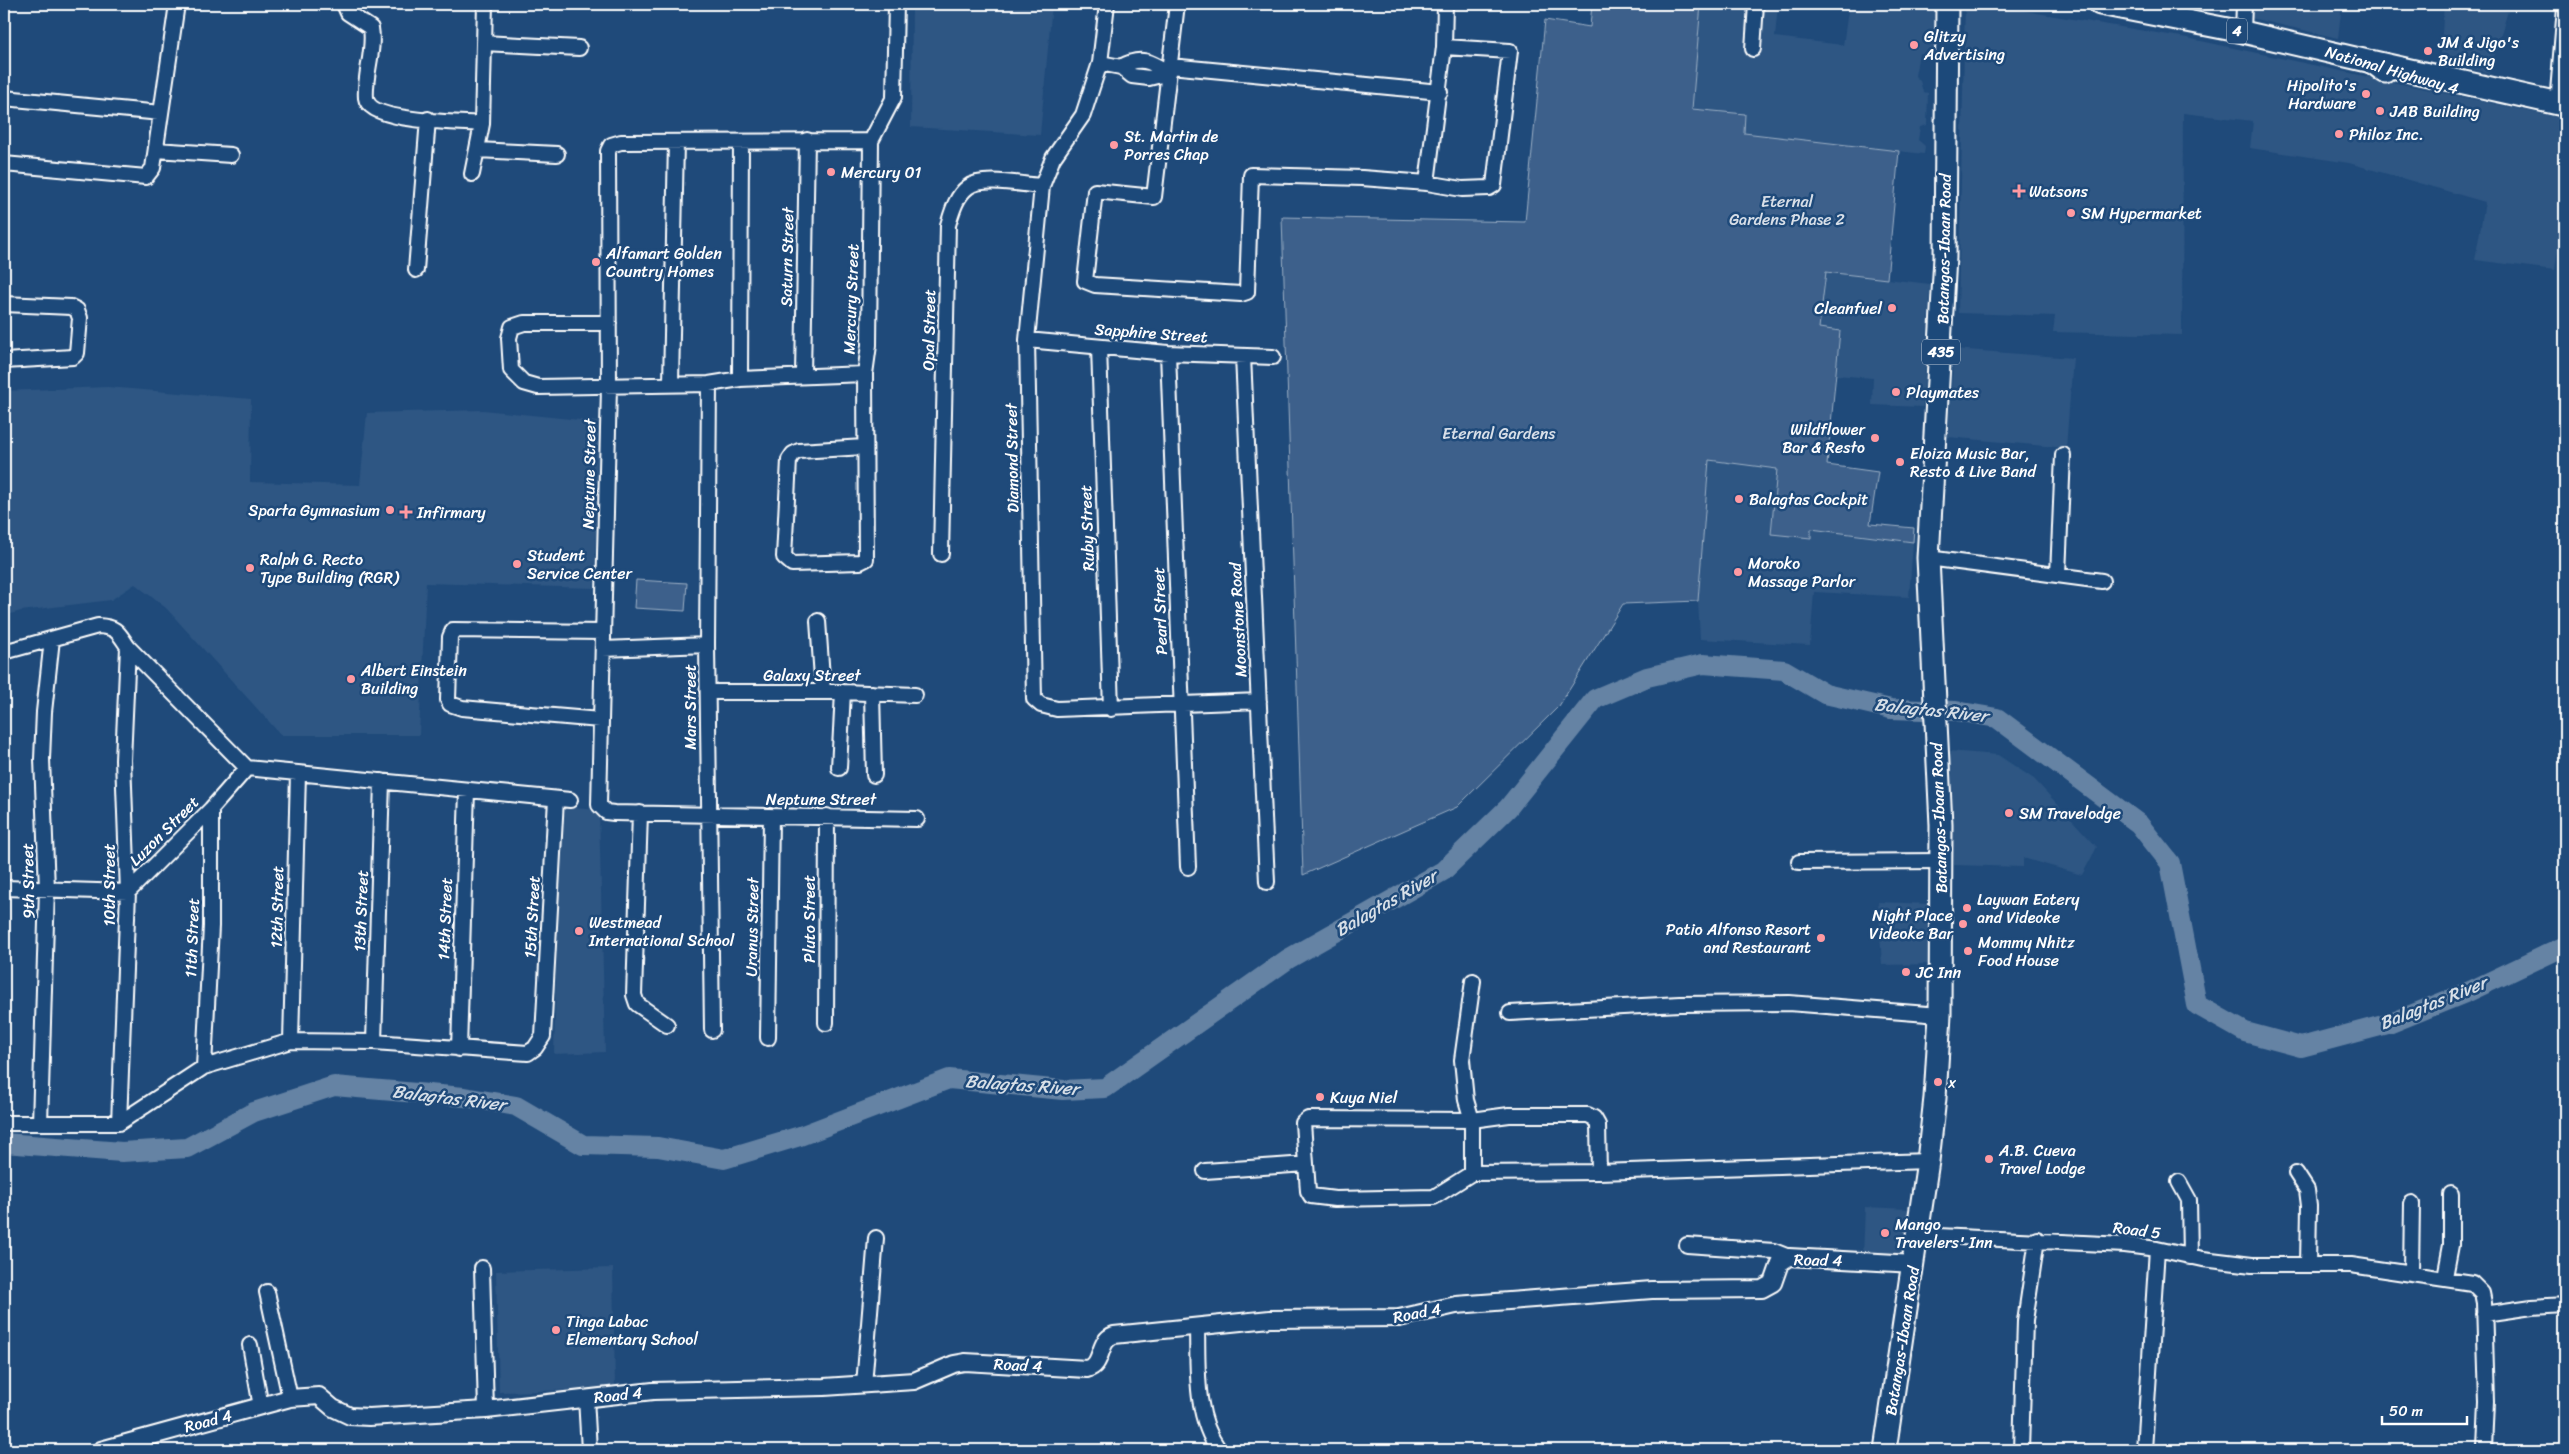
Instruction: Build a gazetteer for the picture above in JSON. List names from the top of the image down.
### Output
{
  "streets": {
    "main road": [
      "4",
      "National Highway 4",
      "Batangas-Ibaan Road",
      "435"
    ],
    "street": [
      "Saturn Street",
      "Mercury Street",
      "Opal Street",
      "Sapphire Street",
      "Diamond Street",
      "Neptune Street",
      "Ruby Street",
      "Pearl Street",
      "Moonstone Road",
      "Galaxy Street",
      "Mars Street",
      "Luzon Street",
      "9th Street",
      "10th Street",
      "12th Street",
      "13th Street",
      "15th Street",
      "14th Street",
      "Pluto Street",
      "Uranus Street",
      "11th Street",
      "Road 5",
      "Road 4"
    ]
  },
  "crossings": [
    ["Batangas-Ibaan Road", "Road 5"],
    ["Batangas-Ibaan Road", "Road 4"],
    ["Saturn Street", "Mercury Street"],
    ["Saturn Street", "Neptune Street"],
    ["Mercury Street", "Neptune Street"],
    ["Mercury Street", "Mars Street"],
    ["Opal Street", "Diamond Street"],
    ["Sapphire Street", "Diamond Street"],
    ["Sapphire Street", "Ruby Street"],
    ["Sapphire Street", "Pearl Street"],
    ["Sapphire Street", "Moonstone Road"],
    ["Diamond Street", "Ruby Street"],
    ["Diamond Street", "Pearl Street"],
    ["Diamond Street", "Moonstone Road"],
    ["Neptune Street", "Mars Street"],
    ["Neptune Street", "Pluto Street"],
    ["Neptune Street", "Uranus Street"],
    ["Galaxy Street", "Mars Street"],
    ["Luzon Street", "9th Street"],
    ["Luzon Street", "10th Street"],
    ["Luzon Street", "11th Street"],
    ["15th Street", "14th Street"]
  ],
  "water": ["Balagtas River"],
  "parks": ["Eternal Gardens Phase 2", "Eternal Gardens"],
  "places": {
    "other": [
      "Glitzy Advertising",
      "JM & Jigo's Building",
      "Hipolito's Hardware",
      "JAB Building",
      "Philoz Inc.",
      "St. Martin de Porres Chap",
      "Mercury 01",
      "SM Hypermarket",
      "Alfamart Golden Country Homes",
      "Cleanfuel",
      "Playmates",
      "Wildflower Bar & Resto",
      "Eloiza Music Bar, Resto & Live Band",
      "Balagtas Cockpit",
      "Sparta Gymnasium",
      "Student Service Center",
      "Ralph G. Recto Type Building (RGR)",
      "Moroko Massage Parlor",
      "Albert Einstein Building",
      "SM Travelodge",
      "Laywan Eatery and Videoke",
      "Night Place Videoke Bar",
      "Westmead International School",
      "Patio Alfonso Resort and Restaurant",
      "Mommy Nhitz Food House",
      "JC Inn",
      "x",
      "Kuya Niel",
      "A.B. Cueva Travel Lodge",
      "Mango Travelers' Inn",
      "Tinga Labac Elementary School"
    ],
    "health": ["Watsons", "Infirmary"]
  },
  "scale_bar": "50 m"
}
